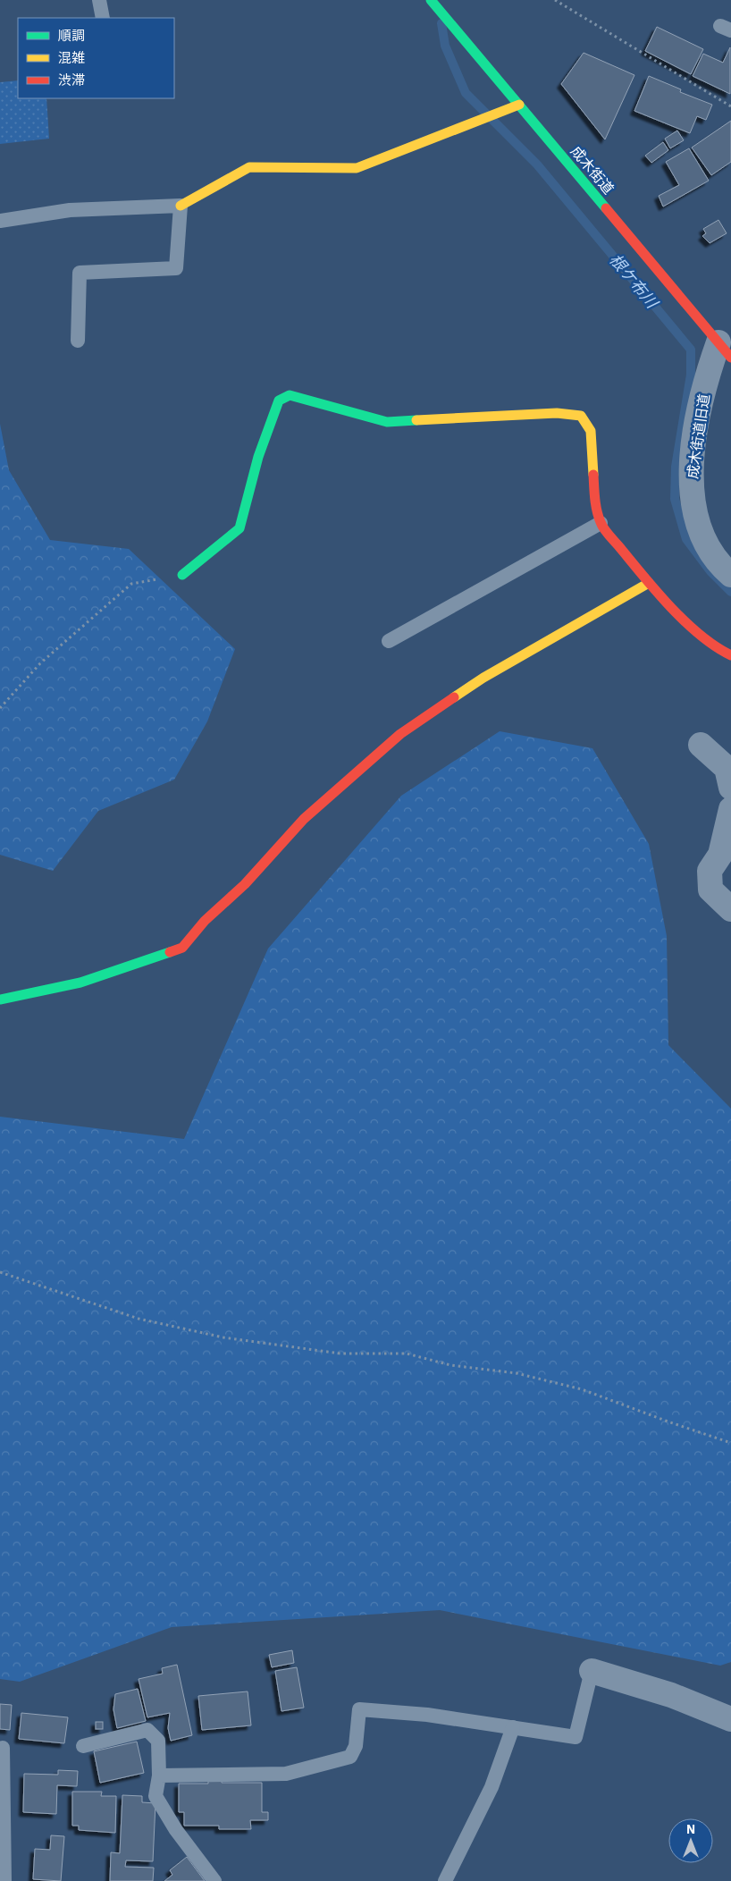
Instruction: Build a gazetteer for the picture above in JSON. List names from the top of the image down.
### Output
{
  "streets": {
    "street": ["成木街道", "成木街道旧道"]
  },
  "crossings": [
    ["成木街道", "成木街道旧道"]
  ],
  "water": ["根ケ布川"],
  "legend": ["順調", "混雑", "渋滞"],
  "north": "top"
}
